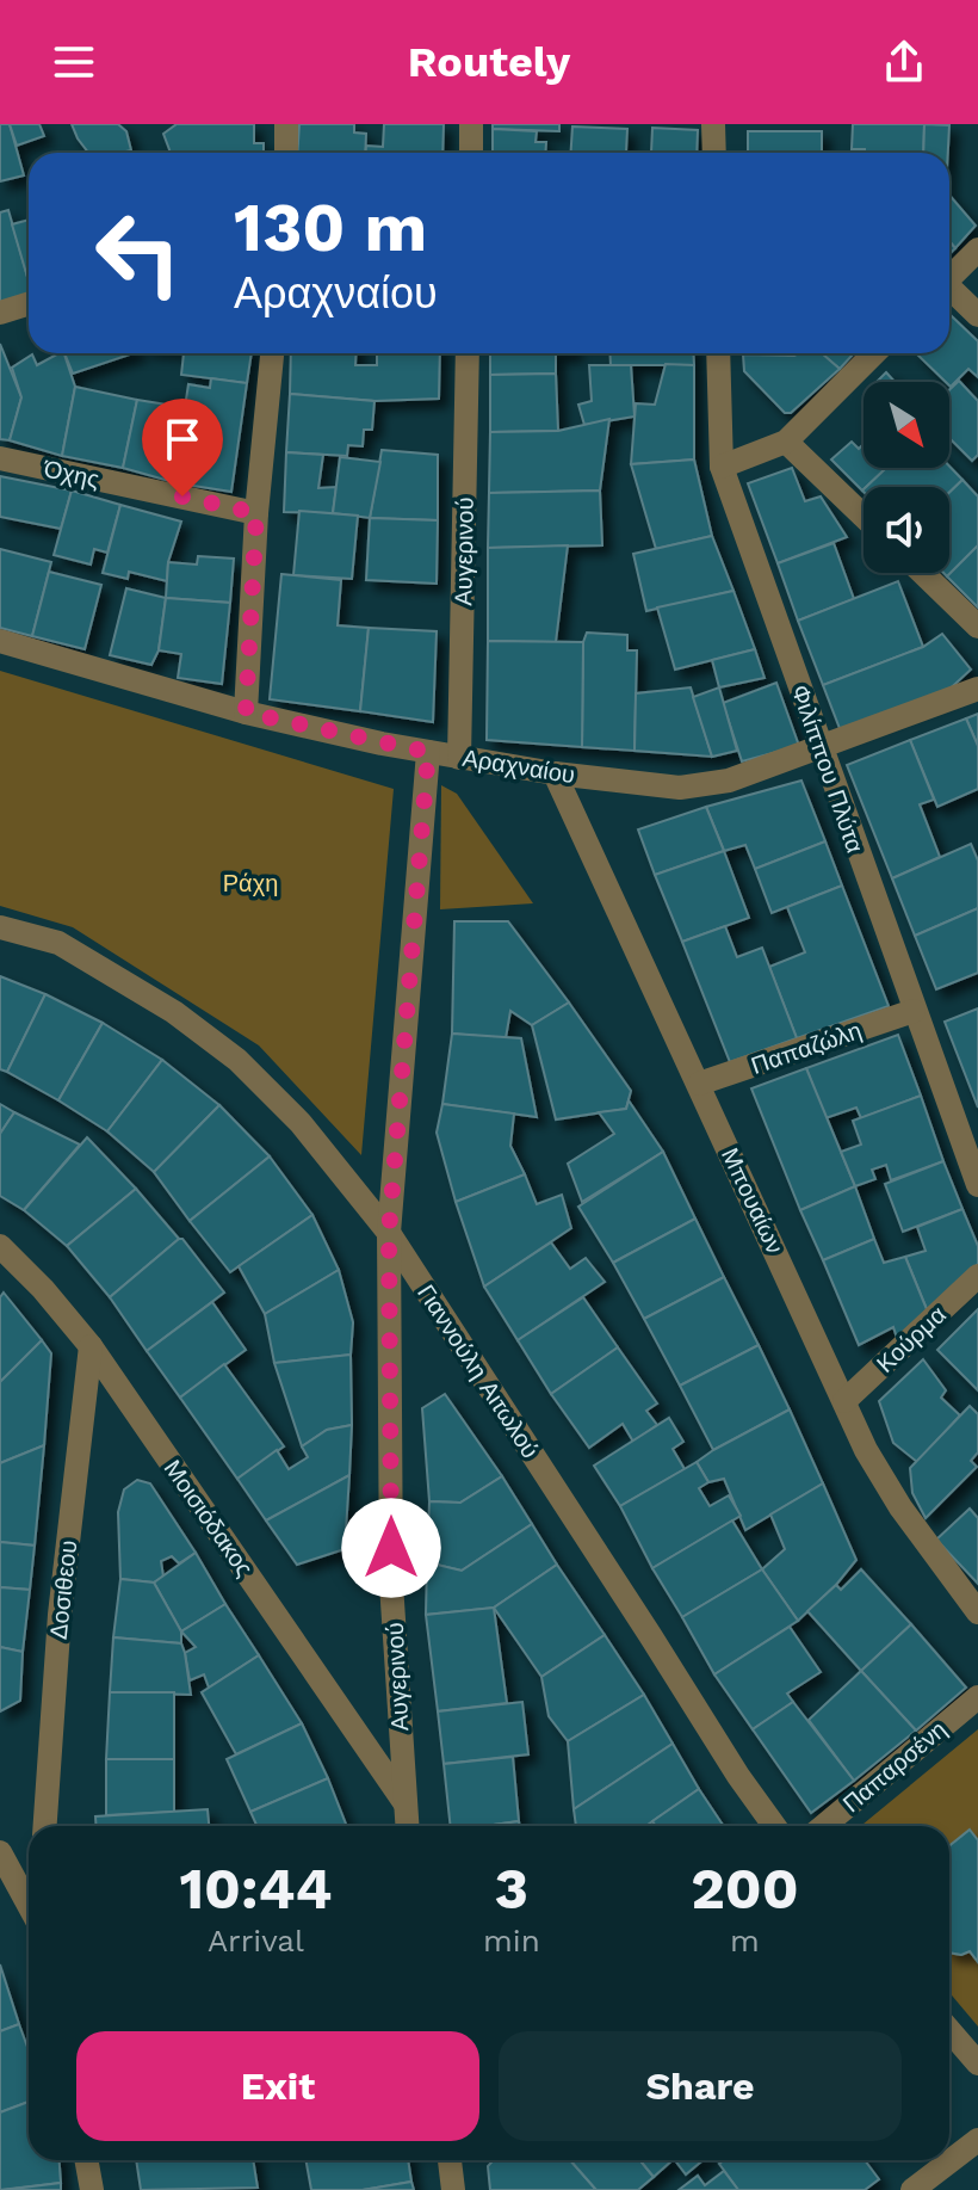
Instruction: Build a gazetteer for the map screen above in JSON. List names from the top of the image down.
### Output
{
  "streets": {
    "street": [
      "Όχης",
      "Αυγερινού",
      "Αραχναίου",
      "Φιλίππου Πλύτα",
      "Παπαζώλη",
      "Μπουαίων",
      "Κούρμα",
      "Γιαννούλη Αιτωλού",
      "Μοισιόδακος",
      "Δοσιθεου",
      "Παπαρσένη"
    ]
  },
  "crossings": [
    ["Αυγερινού", "Αραχναίου"],
    ["Αυγερινού", "Γιαννούλη Αιτωλού"],
    ["Αυγερινού", "Μοισιόδακος"],
    ["Αραχναίου", "Φιλίππου Πλύτα"],
    ["Αραχναίου", "Μπουαίων"],
    ["Φιλίππου Πλύτα", "Παπαζώλη"],
    ["Παπαζώλη", "Μπουαίων"],
    ["Μπουαίων", "Κούρμα"],
    ["Μοισιόδακος", "Δοσιθεου"]
  ],
  "parks": ["Ράχη"],
  "north": "bottom right",
  "page": {
    "header": "Routely",
    "turn": ["130 m", "Αραχναίου"],
    "eta": [
      "10:44",
      "Arrival",
      "3",
      "min",
      "200",
      "m"
    ],
    "buttons": ["Exit", "Share"]
  }
}
